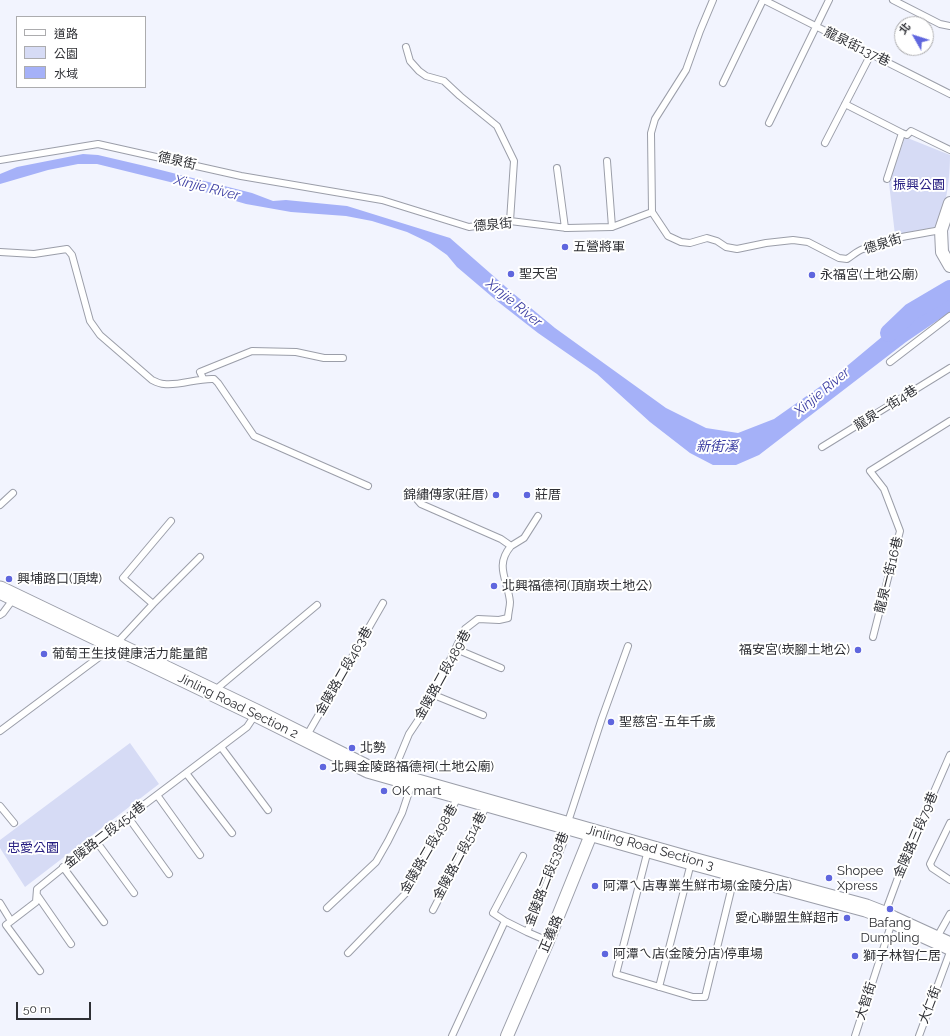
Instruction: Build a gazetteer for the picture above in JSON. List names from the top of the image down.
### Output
{
  "streets": {
    "main road": ["Jinling Road Section 2", "Jinling Road Section 3"],
    "street": ["正義路"],
    "lane": [
      "龍泉街137巷",
      "德泉街",
      "龍泉一街4巷",
      "龍泉一街16巷",
      "金陵路二段463巷",
      "金陵路二段489巷",
      "金陵路二段454巷",
      "金陵路三段79巷",
      "金陵路二段498巷",
      "金陵路二段514巷",
      "金陵路二段538巷",
      "大智街",
      "大仁街"
    ]
  },
  "crossings": [
    ["金陵路二段463巷", "Jinling Road Section 2"],
    ["金陵路二段489巷", "Jinling Road Section 3"],
    ["Jinling Road Section 2", "金陵路二段454巷"],
    ["Jinling Road Section 2", "Jinling Road Section 3"],
    ["金陵路三段79巷", "Jinling Road Section 3"],
    ["金陵路三段79巷", "大智街"],
    ["Jinling Road Section 3", "金陵路二段498巷"],
    ["Jinling Road Section 3", "金陵路二段514巷"],
    ["Jinling Road Section 3", "金陵路二段538巷"],
    ["Jinling Road Section 3", "正義路"],
    ["Jinling Road Section 3", "大智街"]
  ],
  "water": ["Xinjie River", "新街溪"],
  "parks": ["振興公園", "忠愛公園"],
  "places": [
    "五營將軍",
    "聖天宮",
    "永福宮(土地公廟)",
    "錦繡傳家(莊厝)",
    "莊厝",
    "興埔路口(頂埤)",
    "北興福德祠(頂崩崁土地公)",
    "福安宮(崁腳土地公)",
    "葡萄王生技健康活力能量館",
    "聖慈宮-五年千歲",
    "北勢",
    "北興金陵路福德祠(土地公廟)",
    "OK mart",
    "Shopee Xpress",
    "阿潭ㄟ店專業生鮮市場(金陵分店)",
    "Bafang Dumpling",
    "愛心聯盟生鮮超市",
    "阿潭ㄟ店(金陵分店)停車場",
    "獅子林智仁居"
  ],
  "legend": ["道路", "公園", "水域"],
  "scale_bar": "50 m",
  "north": "top left"
}
